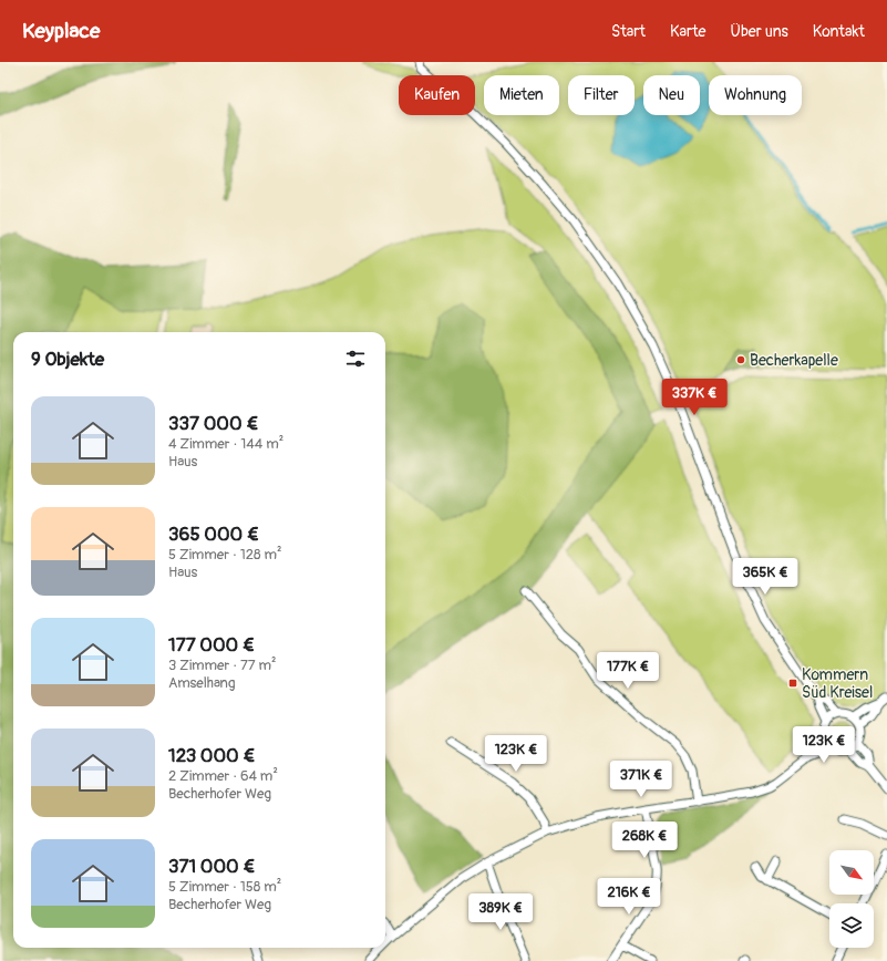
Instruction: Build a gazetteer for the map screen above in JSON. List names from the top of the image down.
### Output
{
  "places": {
    "other": ["Becherkapelle"],
    "transit": ["Kommern Süd Kreisel"]
  },
  "north": "bottom right",
  "page": {
    "header": "Keyplace",
    "nav": [
      "Start",
      "Karte",
      "Über uns",
      "Kontakt"
    ],
    "chip": [
      "Kaufen",
      "Mieten",
      "Filter",
      "Neu",
      "Wohnung"
    ],
    "heading": "9 Objekte",
    "price": [
      "337K €",
      "365K €",
      "177K €",
      "123K €",
      "123K €",
      "371K €",
      "268K €",
      "216K €",
      "389K €"
    ],
    "list": [
      {
        "name": "337 000 €",
        "note": "4 Zimmer · 144 m² · Haus"
      },
      {
        "name": "365 000 €",
        "note": "5 Zimmer · 128 m² · Haus"
      },
      {
        "name": "177 000 €",
        "note": "3 Zimmer · 77 m² · Amselhang"
      },
      {
        "name": "123 000 €",
        "note": "2 Zimmer · 64 m² · Becherhofer Weg"
      },
      {
        "name": "371 000 €",
        "note": "5 Zimmer · 158 m² · Becherhofer Weg"
      }
    ]
  }
}
